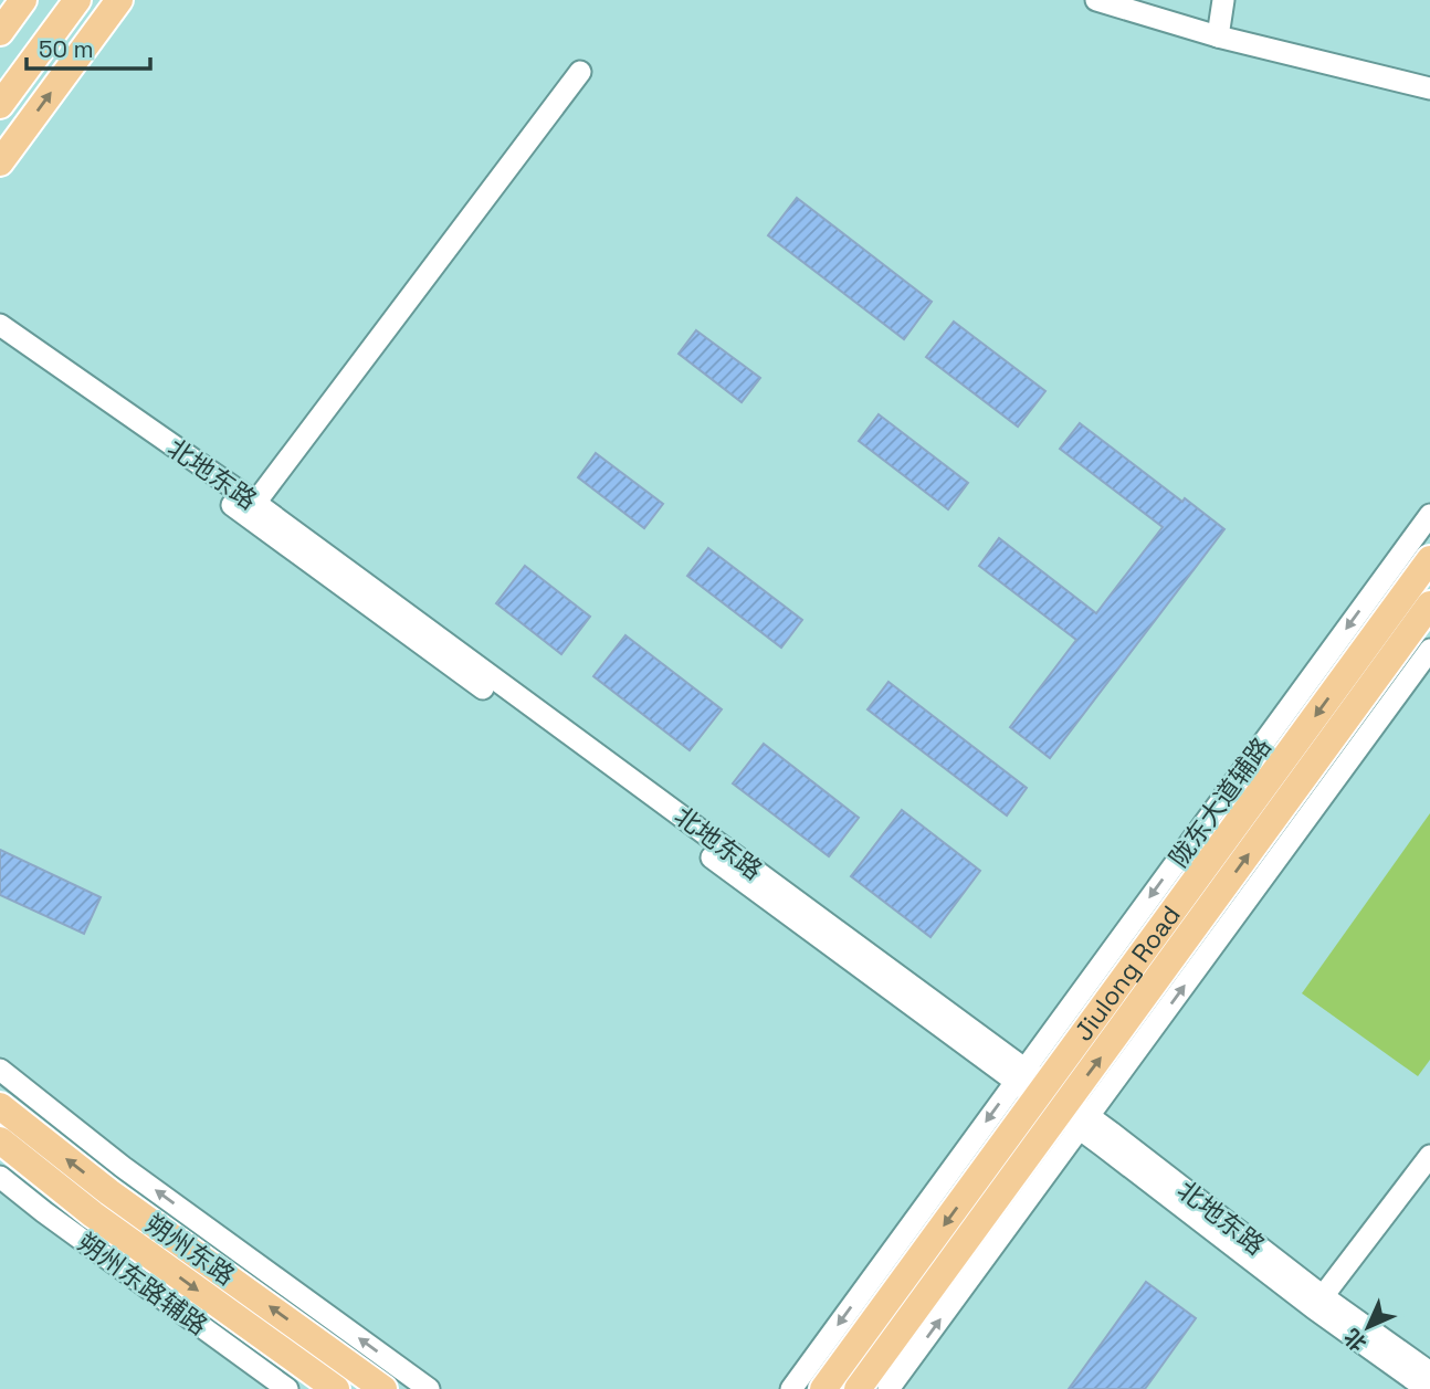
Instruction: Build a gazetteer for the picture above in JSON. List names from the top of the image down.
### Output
{
  "streets": {
    "main road": ["Jiulong Road", "朔州东路"],
    "street": ["北地东路", "朔州东路辅路"]
  },
  "crossings": [
    ["北地东路", "Jiulong Road"]
  ],
  "scale_bar": "50 m",
  "north": "bottom left"
}
